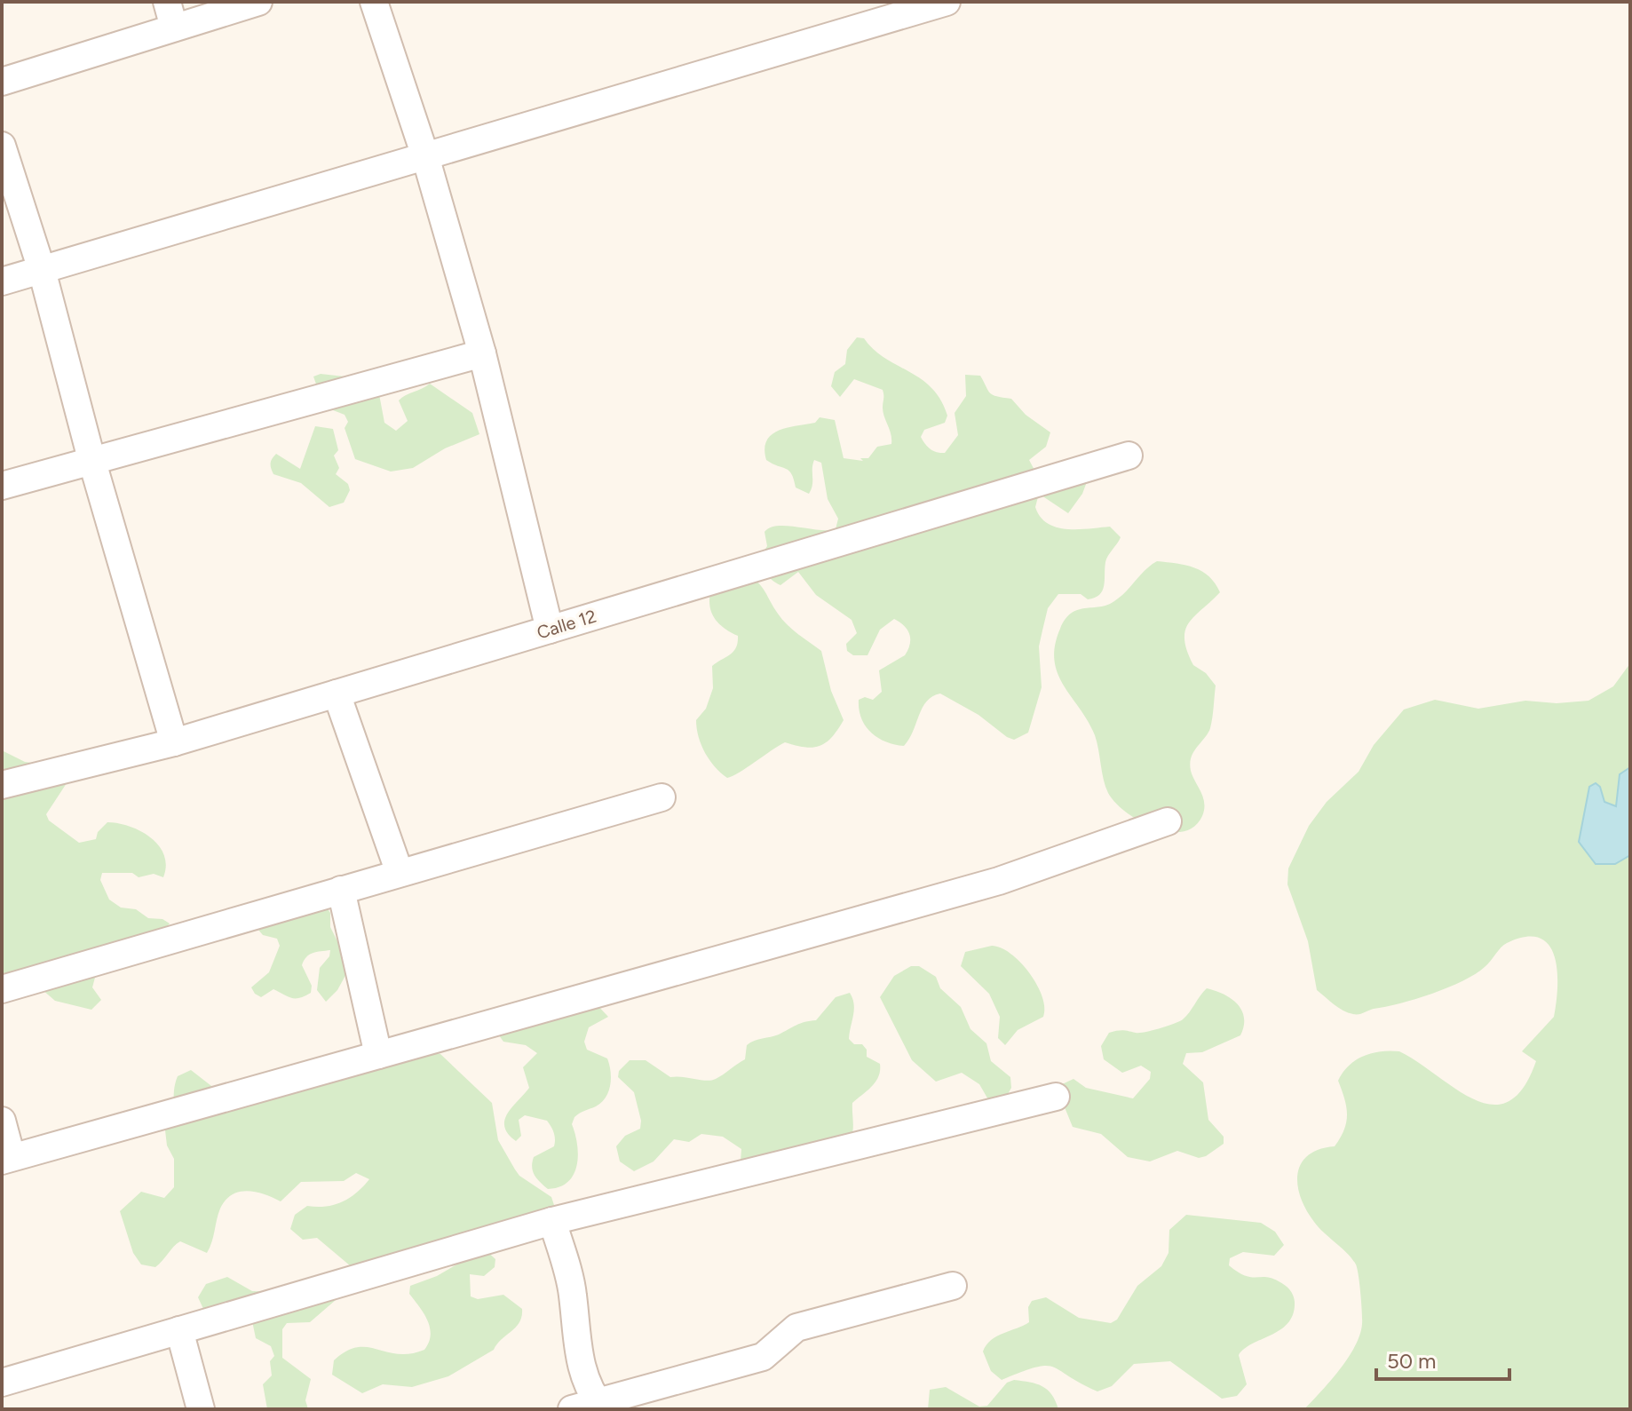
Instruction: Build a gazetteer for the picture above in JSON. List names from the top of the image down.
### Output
{
  "streets": {
    "street": ["Calle 12"]
  },
  "scale_bar": "50 m"
}
